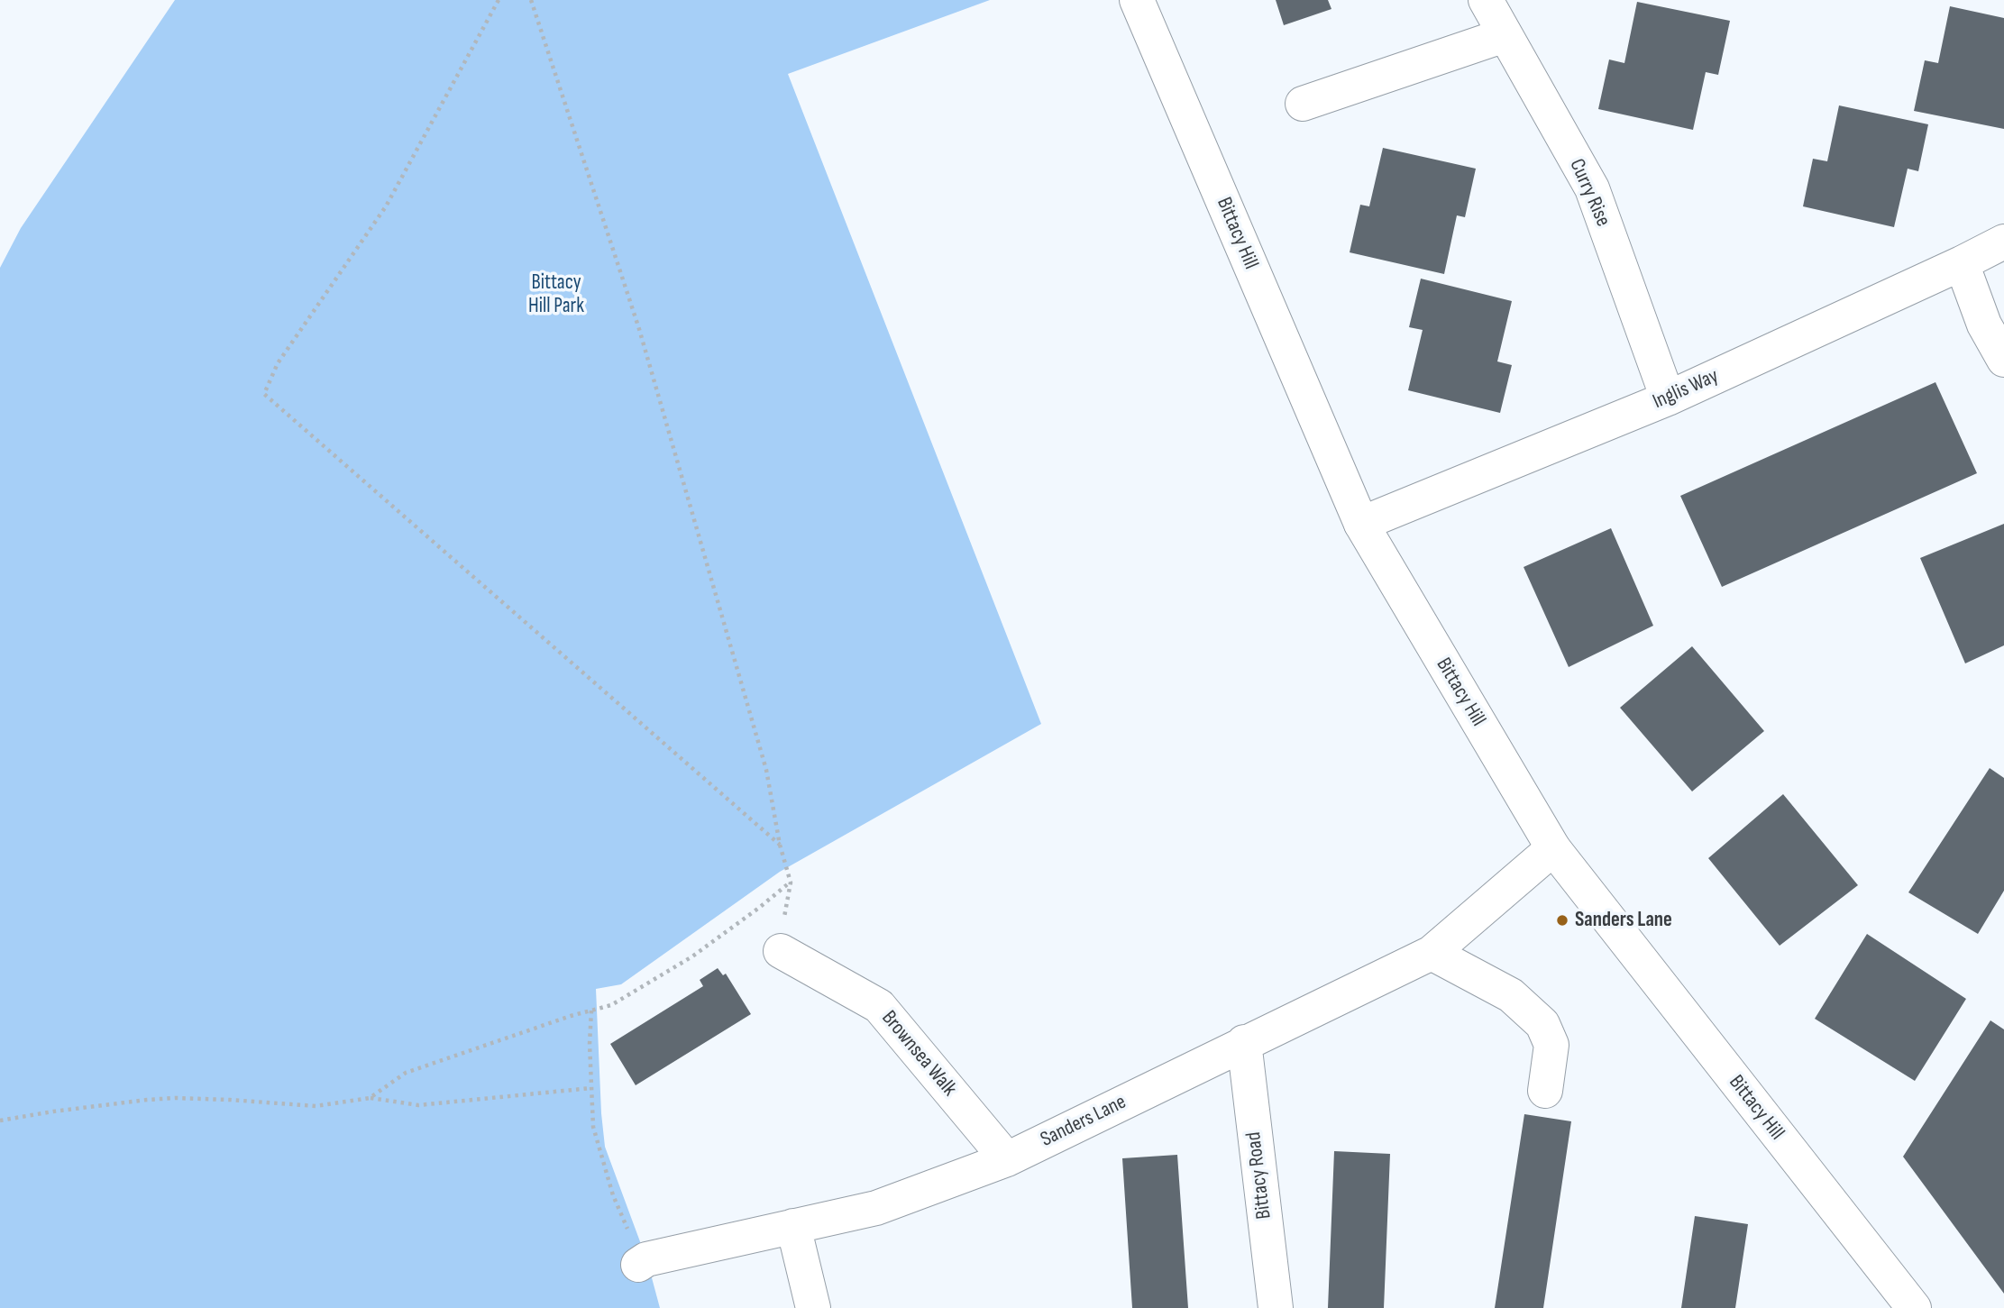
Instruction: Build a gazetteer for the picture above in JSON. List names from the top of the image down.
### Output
{
  "streets": {
    "street": [
      "Curry Rise",
      "Bittacy Hill",
      "Inglis Way",
      "Brownsea Walk",
      "Sanders Lane",
      "Bittacy Road"
    ]
  },
  "crossings": [
    ["Curry Rise", "Inglis Way"],
    ["Bittacy Hill", "Inglis Way"],
    ["Bittacy Hill", "Sanders Lane"],
    ["Brownsea Walk", "Sanders Lane"],
    ["Sanders Lane", "Bittacy Road"]
  ],
  "parks": ["Bittacy Hill Park"],
  "places": ["Sanders Lane"]
}
